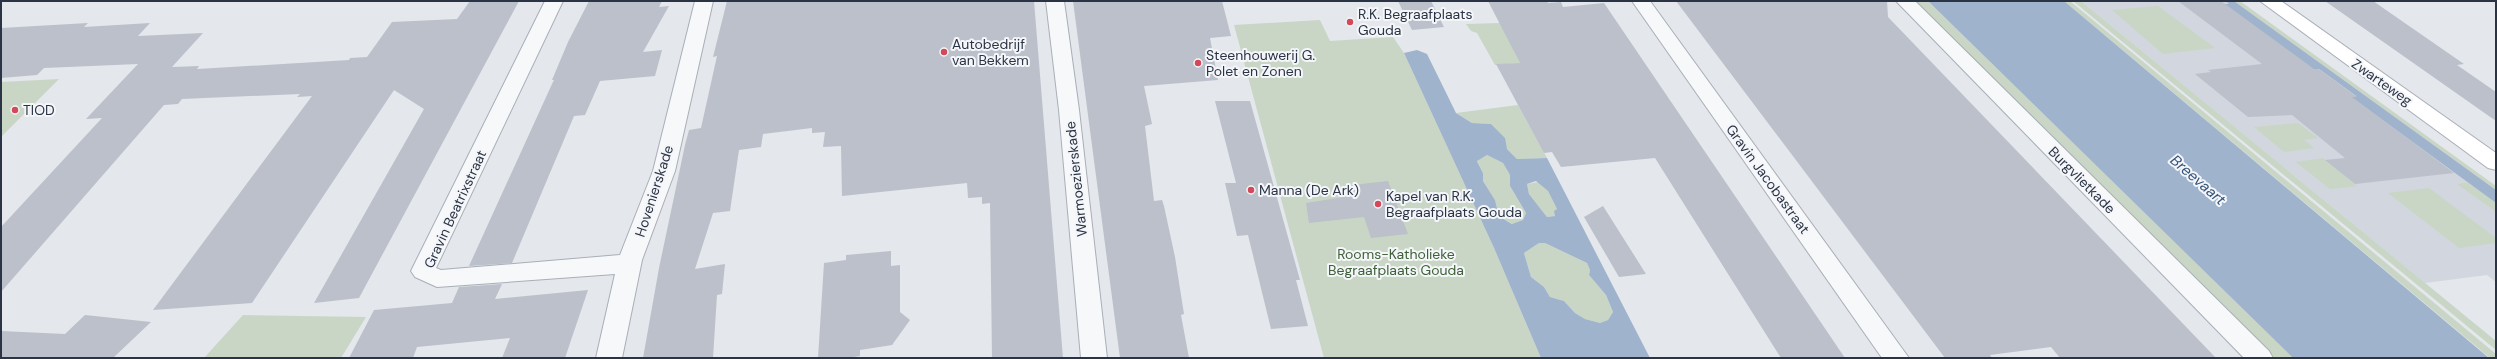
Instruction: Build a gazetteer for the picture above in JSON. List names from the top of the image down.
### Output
{
  "streets": {
    "main road": ["Zwarteweg"],
    "street": [
      "Warmoezierskade",
      "Gravin Jacobastraat",
      "Burgvlietkade",
      "Hovenierskade",
      "Gravin Beatrixstraat"
    ]
  },
  "crossings": [
    ["Hovenierskade", "Gravin Beatrixstraat"]
  ],
  "water": ["Breevaart"],
  "parks": ["Rooms-Katholieke Begraafplaats Gouda"],
  "places": [
    "R.K. Begraafplaats Gouda",
    "Autobedrijf van Bekkem",
    "Steenhouwerij G. Polet en Zonen",
    "TIOD",
    "Manna (De Ark)",
    "Kapel van R.K. Begraafplaats Gouda"
  ]
}
